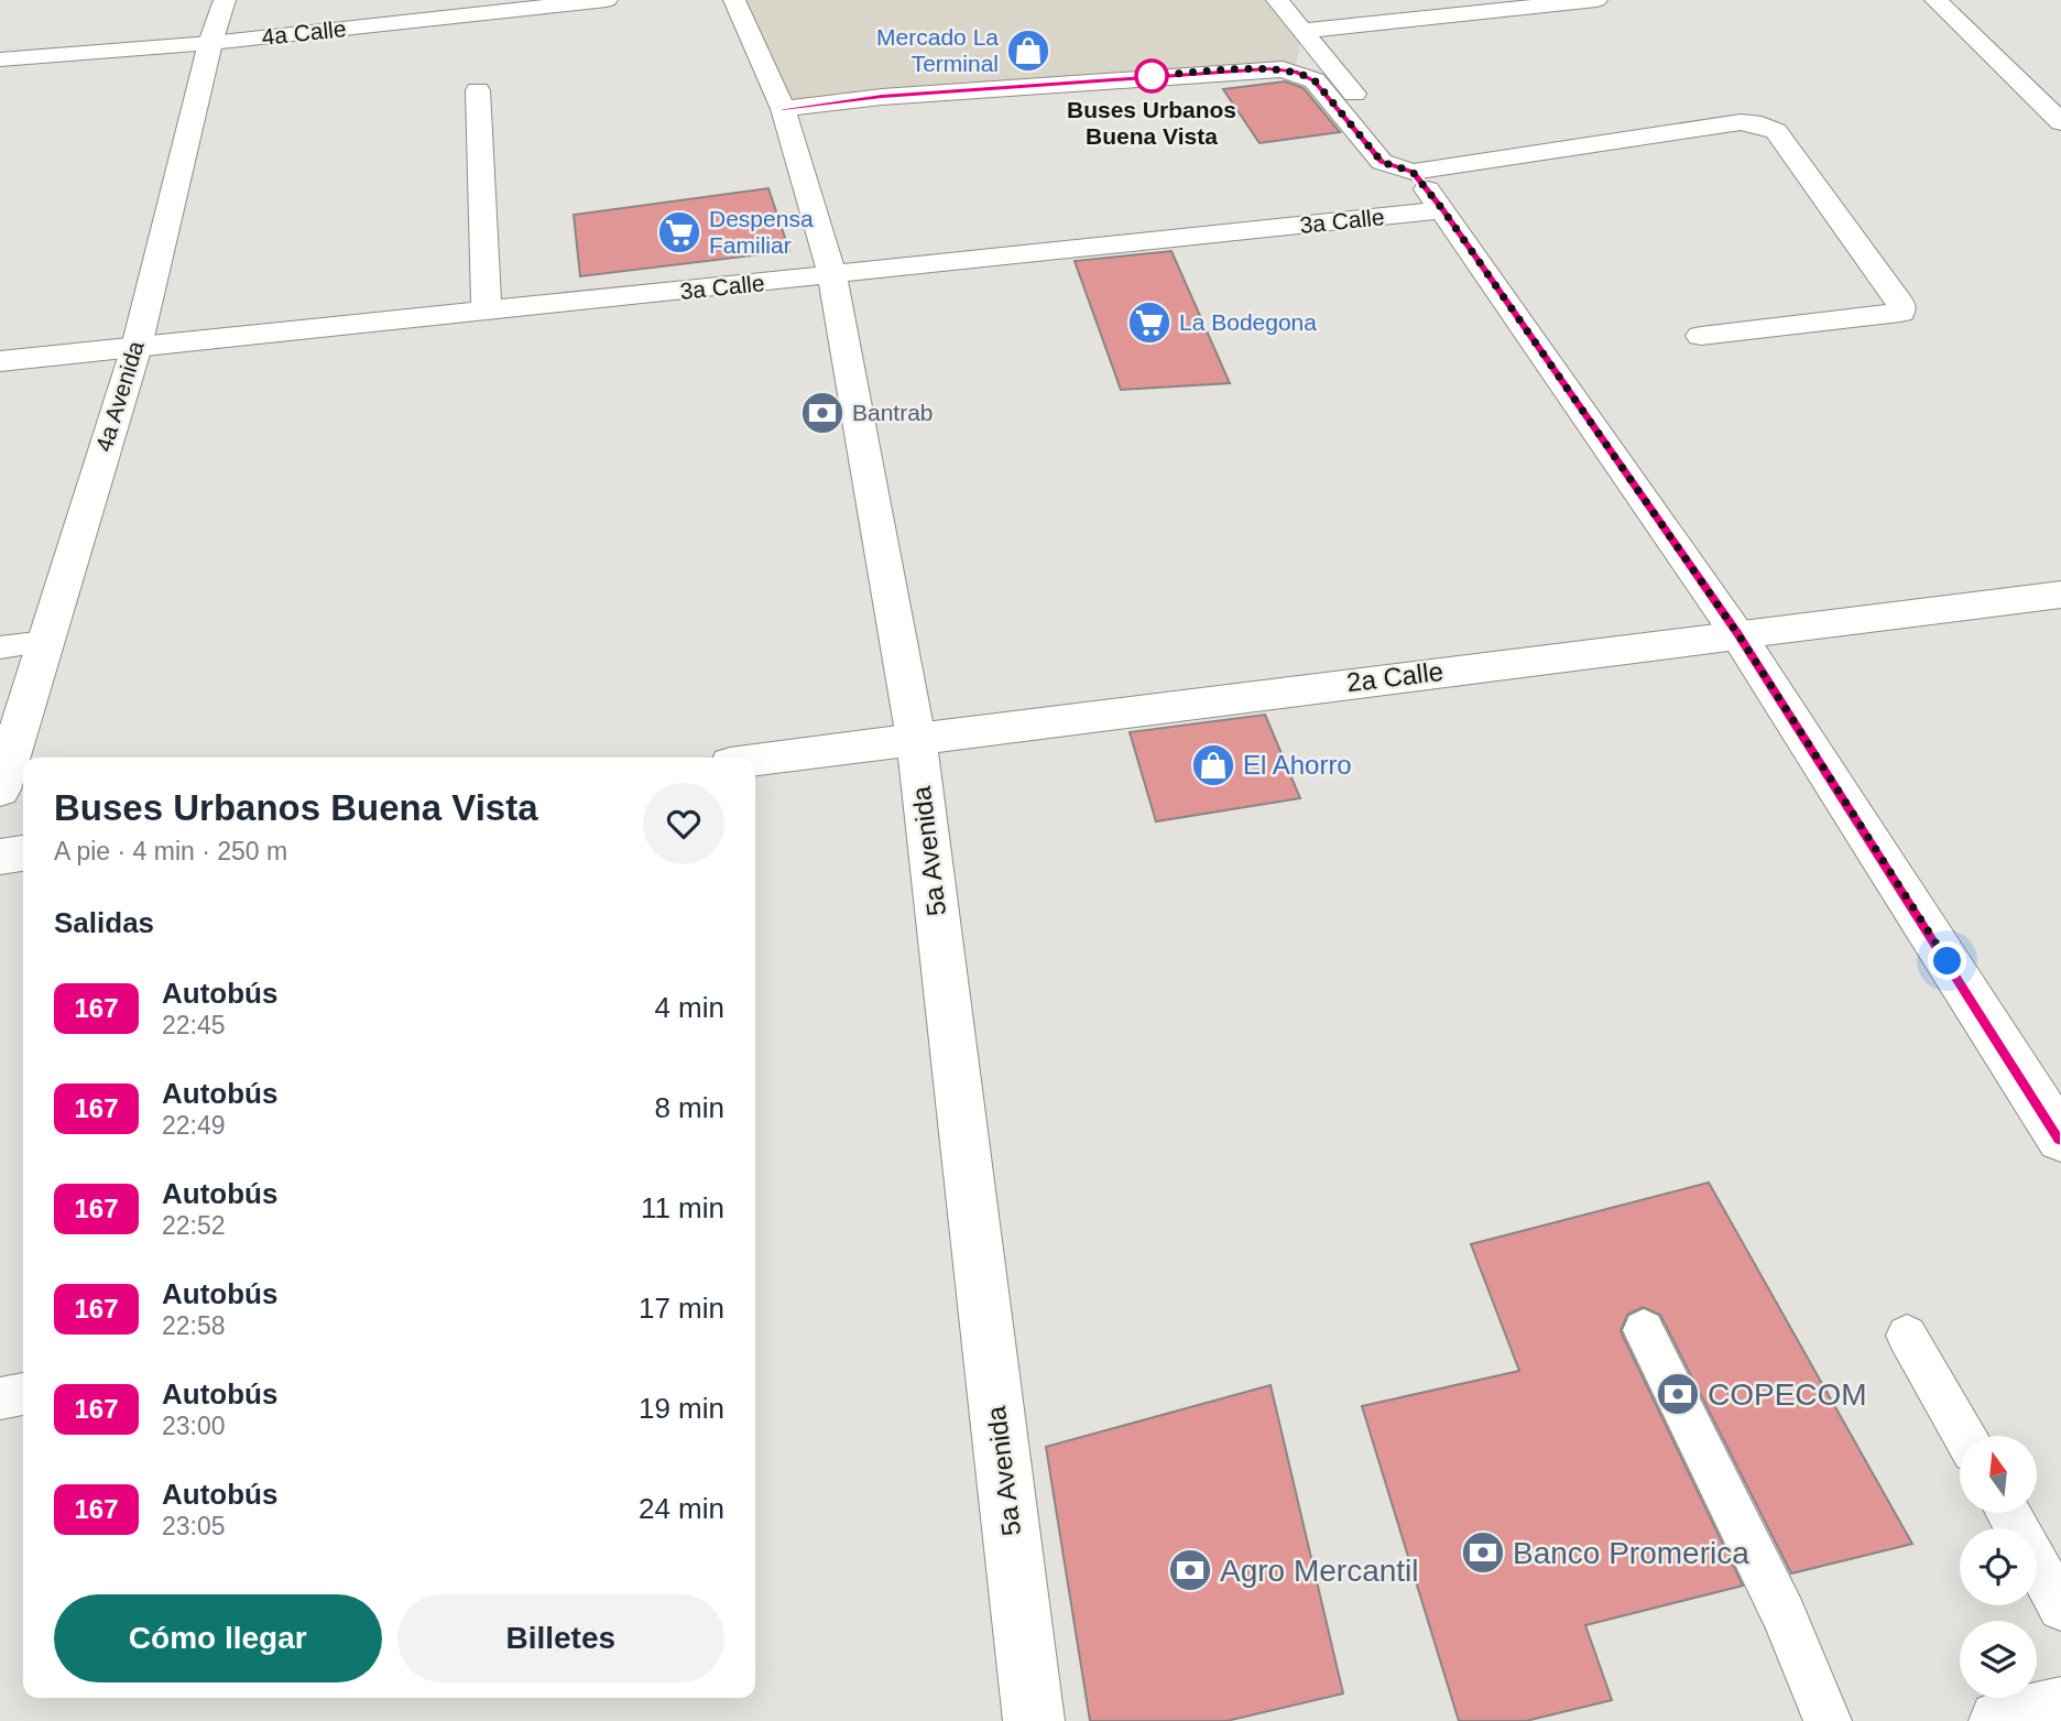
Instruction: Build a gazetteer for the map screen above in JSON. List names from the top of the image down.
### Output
{
  "streets": {
    "street": [
      "4a Calle",
      "3a Calle",
      "4a Avenida",
      "2a Calle",
      "5a Avenida"
    ]
  },
  "crossings": [
    ["4a Calle", "4a Avenida"],
    ["3a Calle", "4a Avenida"],
    ["3a Calle", "5a Avenida"],
    ["2a Calle", "5a Avenida"]
  ],
  "places": {
    "shop": ["Mercado La Terminal", "El Ahorro"],
    "other": ["Buses Urbanos Buena Vista"],
    "supermarket": ["Despensa Familiar", "La Bodegona"],
    "bank": [
      "Bantrab",
      "COPECOM",
      "Banco Promerica",
      "Agro Mercantil"
    ]
  },
  "lines": ["bus line 167"],
  "north": "top",
  "page": {
    "heading": [
      ["Buses Urbanos Buena Vista", "A pie · 4 min · 250 m"],
      "Salidas"
    ],
    "list": [
      {
        "mark": "167",
        "name": "Autobús",
        "note": "22:45",
        "value": "4 min"
      },
      {
        "mark": "167",
        "name": "Autobús",
        "note": "22:49",
        "value": "8 min"
      },
      {
        "mark": "167",
        "name": "Autobús",
        "note": "22:52",
        "value": "11 min"
      },
      {
        "mark": "167",
        "name": "Autobús",
        "note": "22:58",
        "value": "17 min"
      },
      {
        "mark": "167",
        "name": "Autobús",
        "note": "23:00",
        "value": "19 min"
      },
      {
        "mark": "167",
        "name": "Autobús",
        "note": "23:05",
        "value": "24 min"
      }
    ],
    "buttons": ["Cómo llegar", "Billetes"]
  }
}
